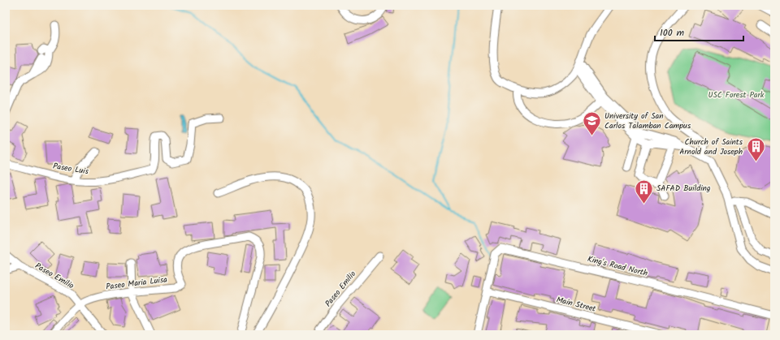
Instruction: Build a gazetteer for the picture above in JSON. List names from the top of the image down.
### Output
{
  "streets": {
    "street": [
      "Paseo Luis",
      "King's Road North",
      "Paseo Emilio",
      "Paseo Maria Luisa",
      "Main Street"
    ]
  },
  "crossings": [
    ["King's Road North", "Main Street"],
    ["Paseo Emilio", "Paseo Maria Luisa"]
  ],
  "parks": ["USC Forest Park"],
  "places": {
    "school or university": ["University of San Carlos Talamban Campus"],
    "building": ["Church of Saints Arnold and Joseph", "SAFAD Building"]
  },
  "scale_bar": "100 m"
}
